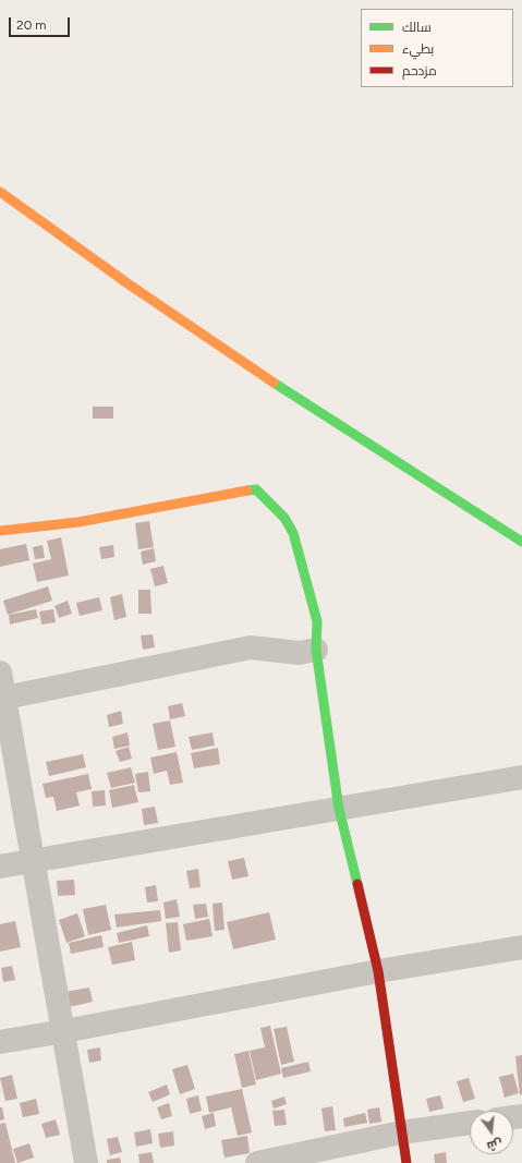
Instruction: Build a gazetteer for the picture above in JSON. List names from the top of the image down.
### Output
{
  "legend": ["سالك", "بطيء", "مزدحم"],
  "scale_bar": "20 m",
  "north": "bottom"
}
